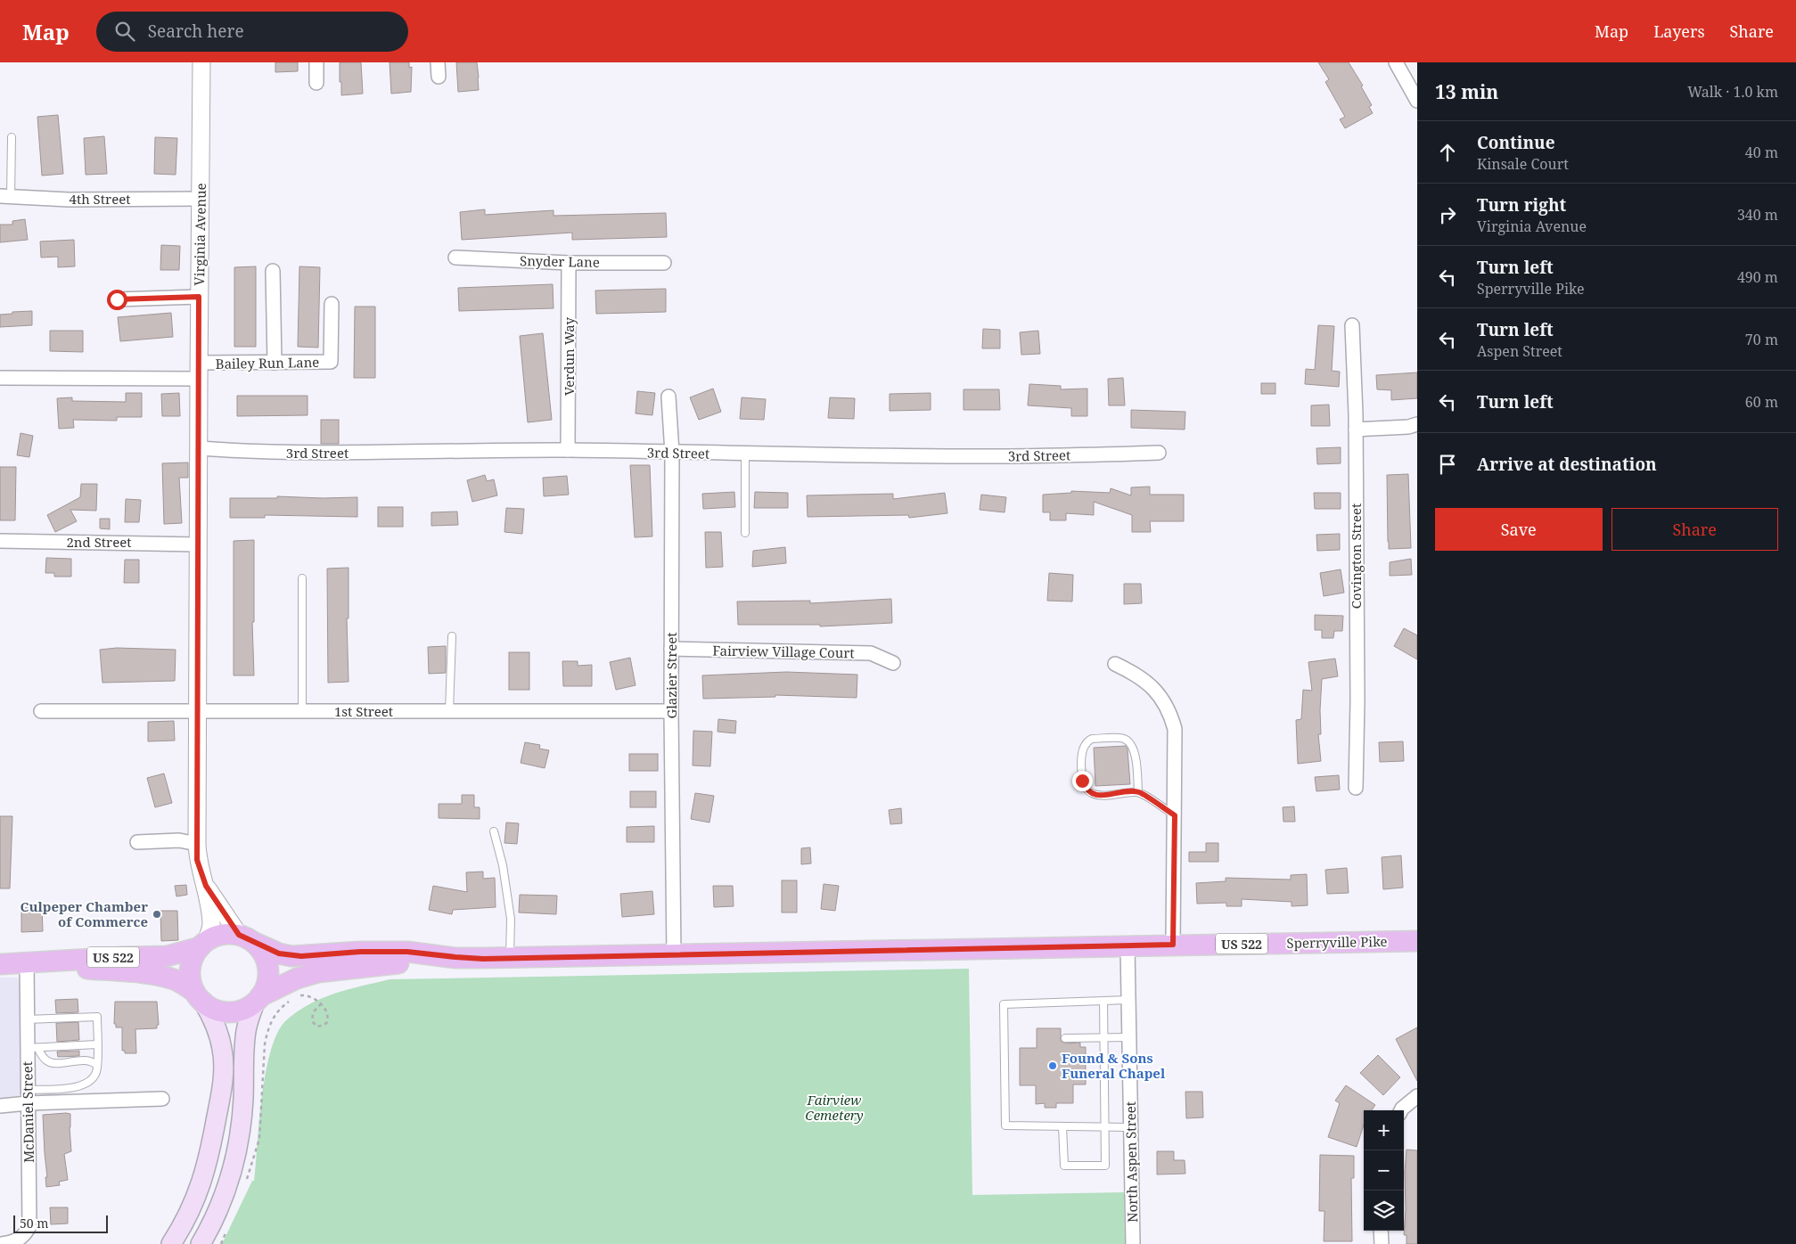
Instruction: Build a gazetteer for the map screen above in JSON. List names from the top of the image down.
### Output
{
  "streets": {
    "main road": ["Sperryville Pike", "US 522"],
    "street": [
      "4th Street",
      "Virginia Avenue",
      "Snyder Lane",
      "Verdun Way",
      "Bailey Run Lane",
      "3rd Street",
      "2nd Street",
      "Covington Street",
      "Fairview Village Court",
      "Glazier Street",
      "1st Street",
      "McDaniel Street",
      "North Aspen Street"
    ]
  },
  "crossings": [
    ["4th Street", "Virginia Avenue"],
    ["Virginia Avenue", "Bailey Run Lane"],
    ["Virginia Avenue", "3rd Street"],
    ["Virginia Avenue", "2nd Street"],
    ["Virginia Avenue", "1st Street"],
    ["Virginia Avenue", "Sperryville Pike"],
    ["Virginia Avenue", "US 522"],
    ["Snyder Lane", "Verdun Way"],
    ["Verdun Way", "3rd Street"],
    ["3rd Street", "Glazier Street"],
    ["Fairview Village Court", "Glazier Street"],
    ["Glazier Street", "1st Street"],
    ["Glazier Street", "Sperryville Pike"],
    ["Sperryville Pike", "US 522"],
    ["Sperryville Pike", "North Aspen Street"],
    ["US 522", "McDaniel Street"]
  ],
  "parks": ["Fairview Cemetery"],
  "places": ["Culpeper Chamber of Commerce", "Found & Sons Funeral Chapel"],
  "scale_bar": "50 m",
  "page": {
    "header": "Map",
    "search": "Search here",
    "nav": ["Map", "Layers", "Share"],
    "heading": ["13 min", "Walk · 1.0 km"],
    "list": [
      ["Continue", "Kinsale Court", "40 m"],
      ["Turn right", "Virginia Avenue", "340 m"],
      ["Turn left", "Sperryville Pike", "490 m"],
      ["Turn left", "Aspen Street", "70 m"],
      ["Turn left", "60 m"],
      "Arrive at destination"
    ],
    "buttons": ["Save", "Share"],
    "map_buttons": ["+", "−"],
    "scale": "50 m"
  }
}
